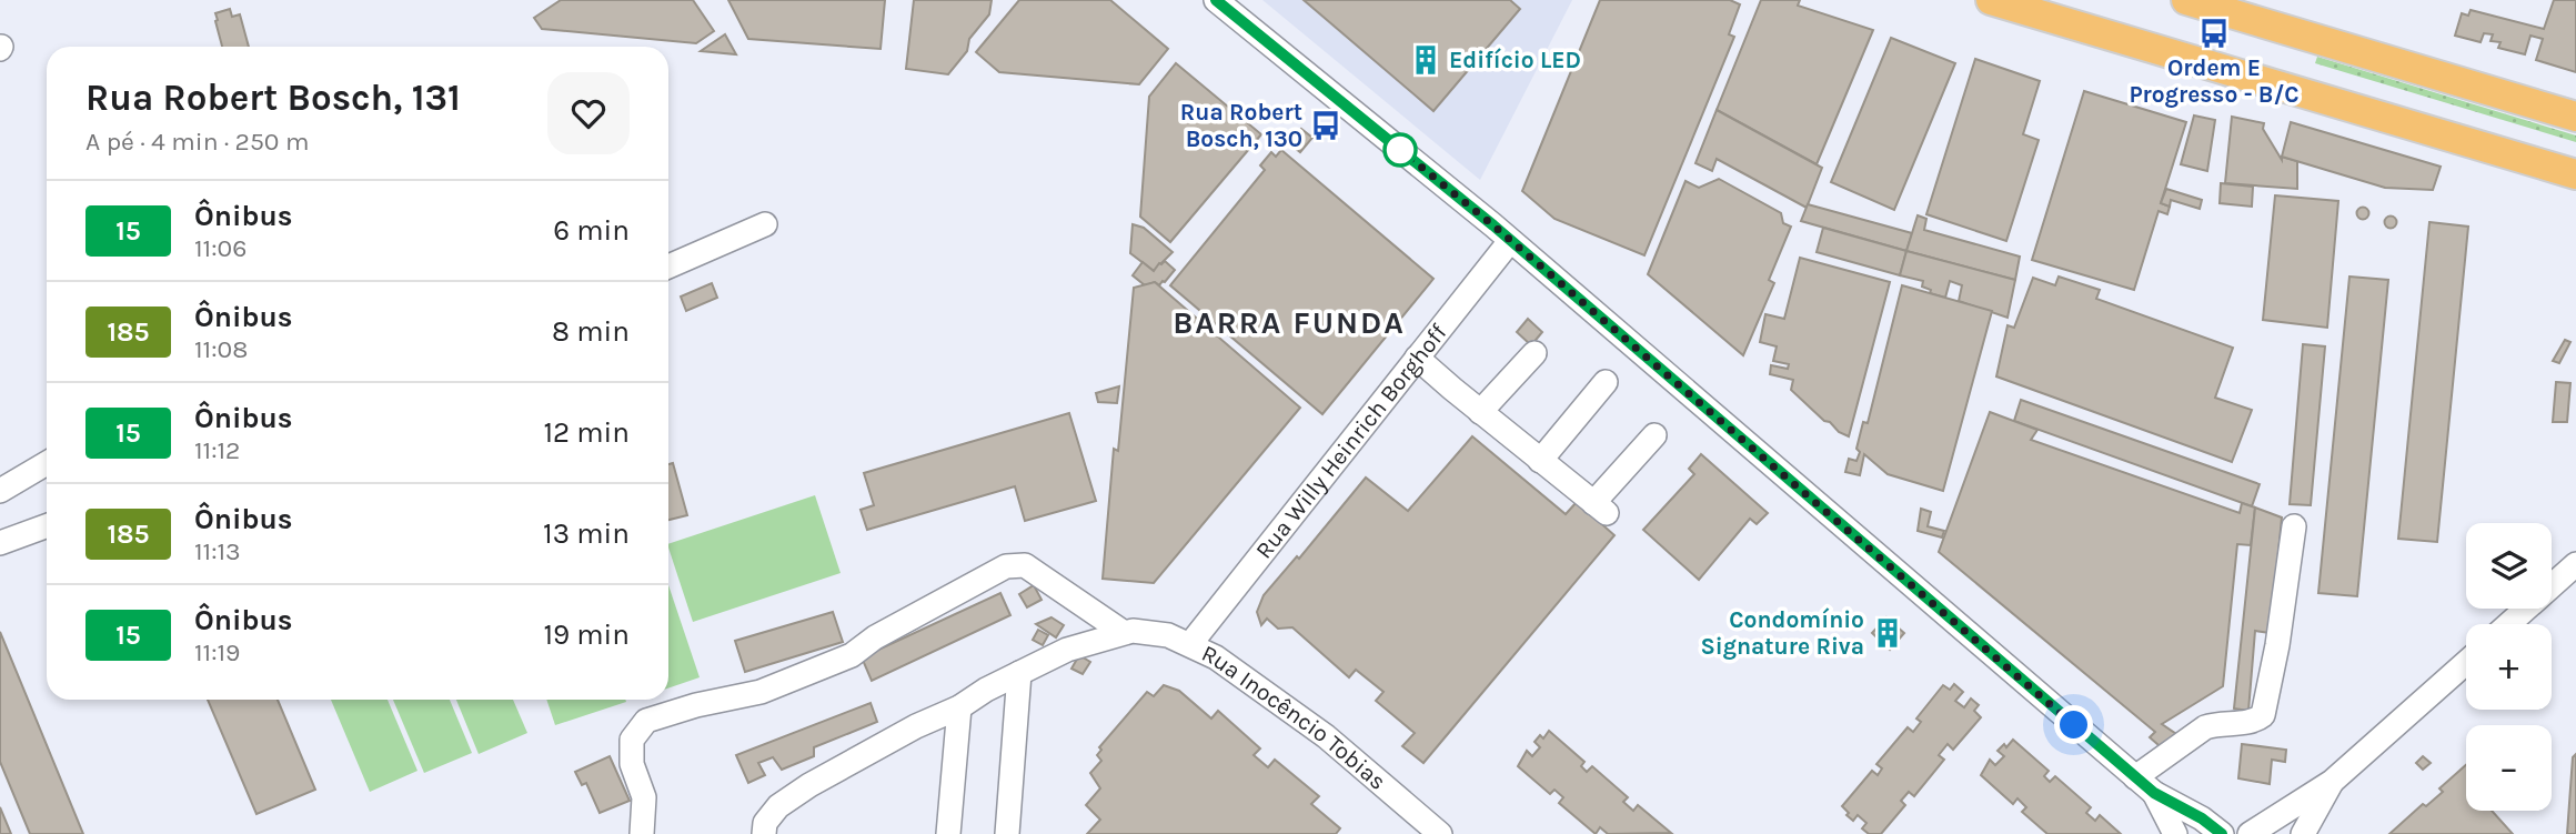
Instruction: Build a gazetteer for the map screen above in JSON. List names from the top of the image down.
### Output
{
  "streets": {
    "street": ["Rua Willy Heinrich Borghoff", "Rua Inocêncio Tobias"]
  },
  "crossings": [
    ["Rua Willy Heinrich Borghoff", "Rua Inocêncio Tobias"]
  ],
  "districts": ["BARRA FUNDA"],
  "places": {
    "bus stop": ["Ordem E Progresso - B/C", "Rua Robert Bosch, 130"],
    "building": ["Edifício LED", "Condomínio Signature Riva"]
  },
  "lines": ["bus line 15"],
  "page": {
    "heading": ["Rua Robert Bosch, 131", "A pé · 4 min · 250 m"],
    "list": [
      {
        "mark": "15",
        "name": "Ônibus",
        "note": "11:06",
        "value": "6 min"
      },
      {
        "mark": "185",
        "name": "Ônibus",
        "note": "11:08",
        "value": "8 min"
      },
      {
        "mark": "15",
        "name": "Ônibus",
        "note": "11:12",
        "value": "12 min"
      },
      {
        "mark": "185",
        "name": "Ônibus",
        "note": "11:13",
        "value": "13 min"
      },
      {
        "mark": "15",
        "name": "Ônibus",
        "note": "11:19",
        "value": "19 min"
      }
    ],
    "map_buttons": ["+", "−"]
  }
}
